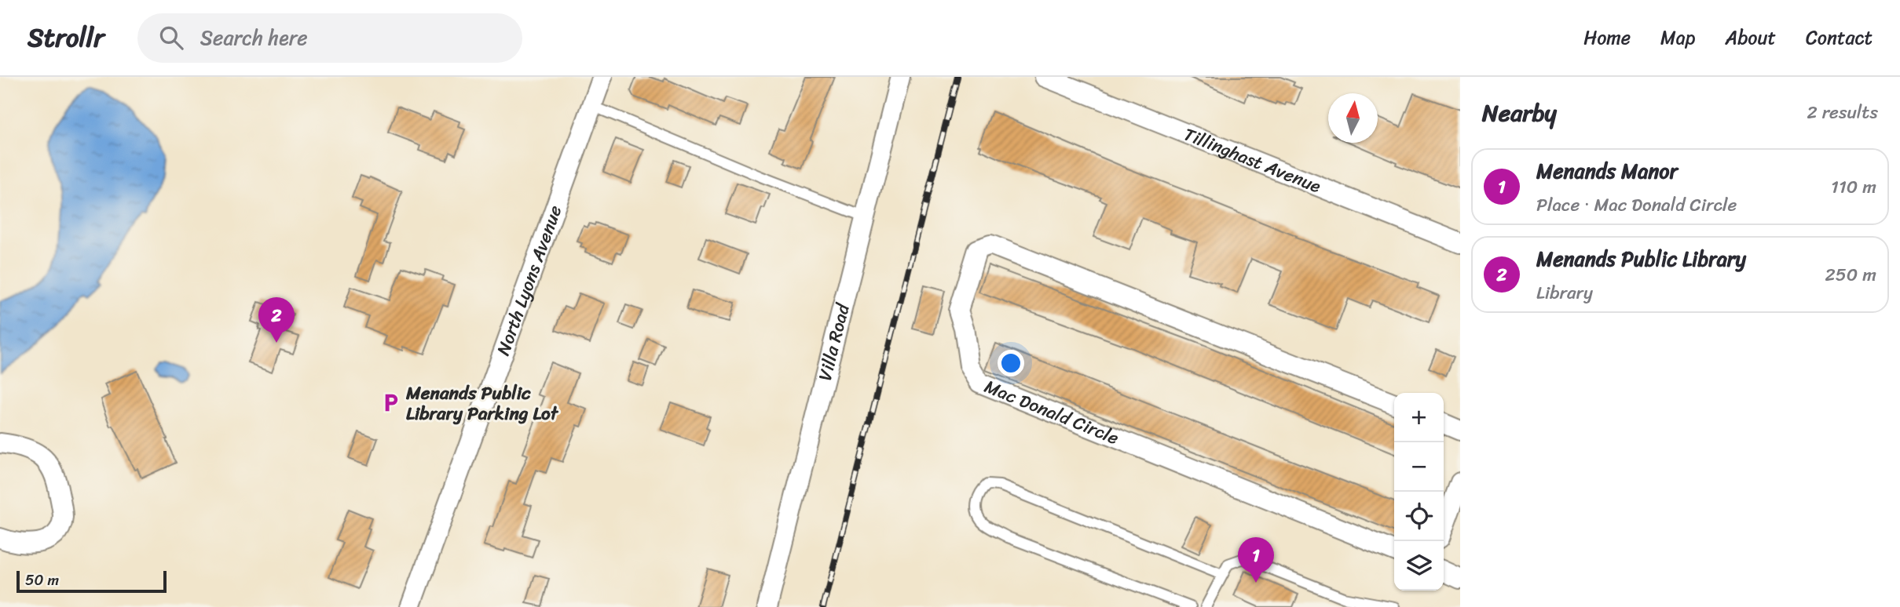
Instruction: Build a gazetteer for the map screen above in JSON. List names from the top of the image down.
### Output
{
  "streets": {
    "street": [
      "Tillinghast Avenue",
      "North Lyons Avenue",
      "Villa Road",
      "Mac Donald Circle"
    ]
  },
  "places": {
    "parking": ["Menands Public Library Parking Lot"]
  },
  "scale_bar": "50 m",
  "north": "top",
  "page": {
    "header": "Strollr",
    "search": "Search here",
    "nav": [
      "Home",
      "Map",
      "About",
      "Contact"
    ],
    "heading": ["Nearby", "2 results"],
    "list": [
      {
        "mark": "1",
        "name": "Menands Manor",
        "note": "Place · Mac Donald Circle",
        "value": "110 m"
      },
      {
        "mark": "2",
        "name": "Menands Public Library",
        "note": "Library",
        "value": "250 m"
      }
    ],
    "pins": ["2", "1"],
    "map_buttons": ["+", "−"],
    "scale": "50 m"
  }
}
